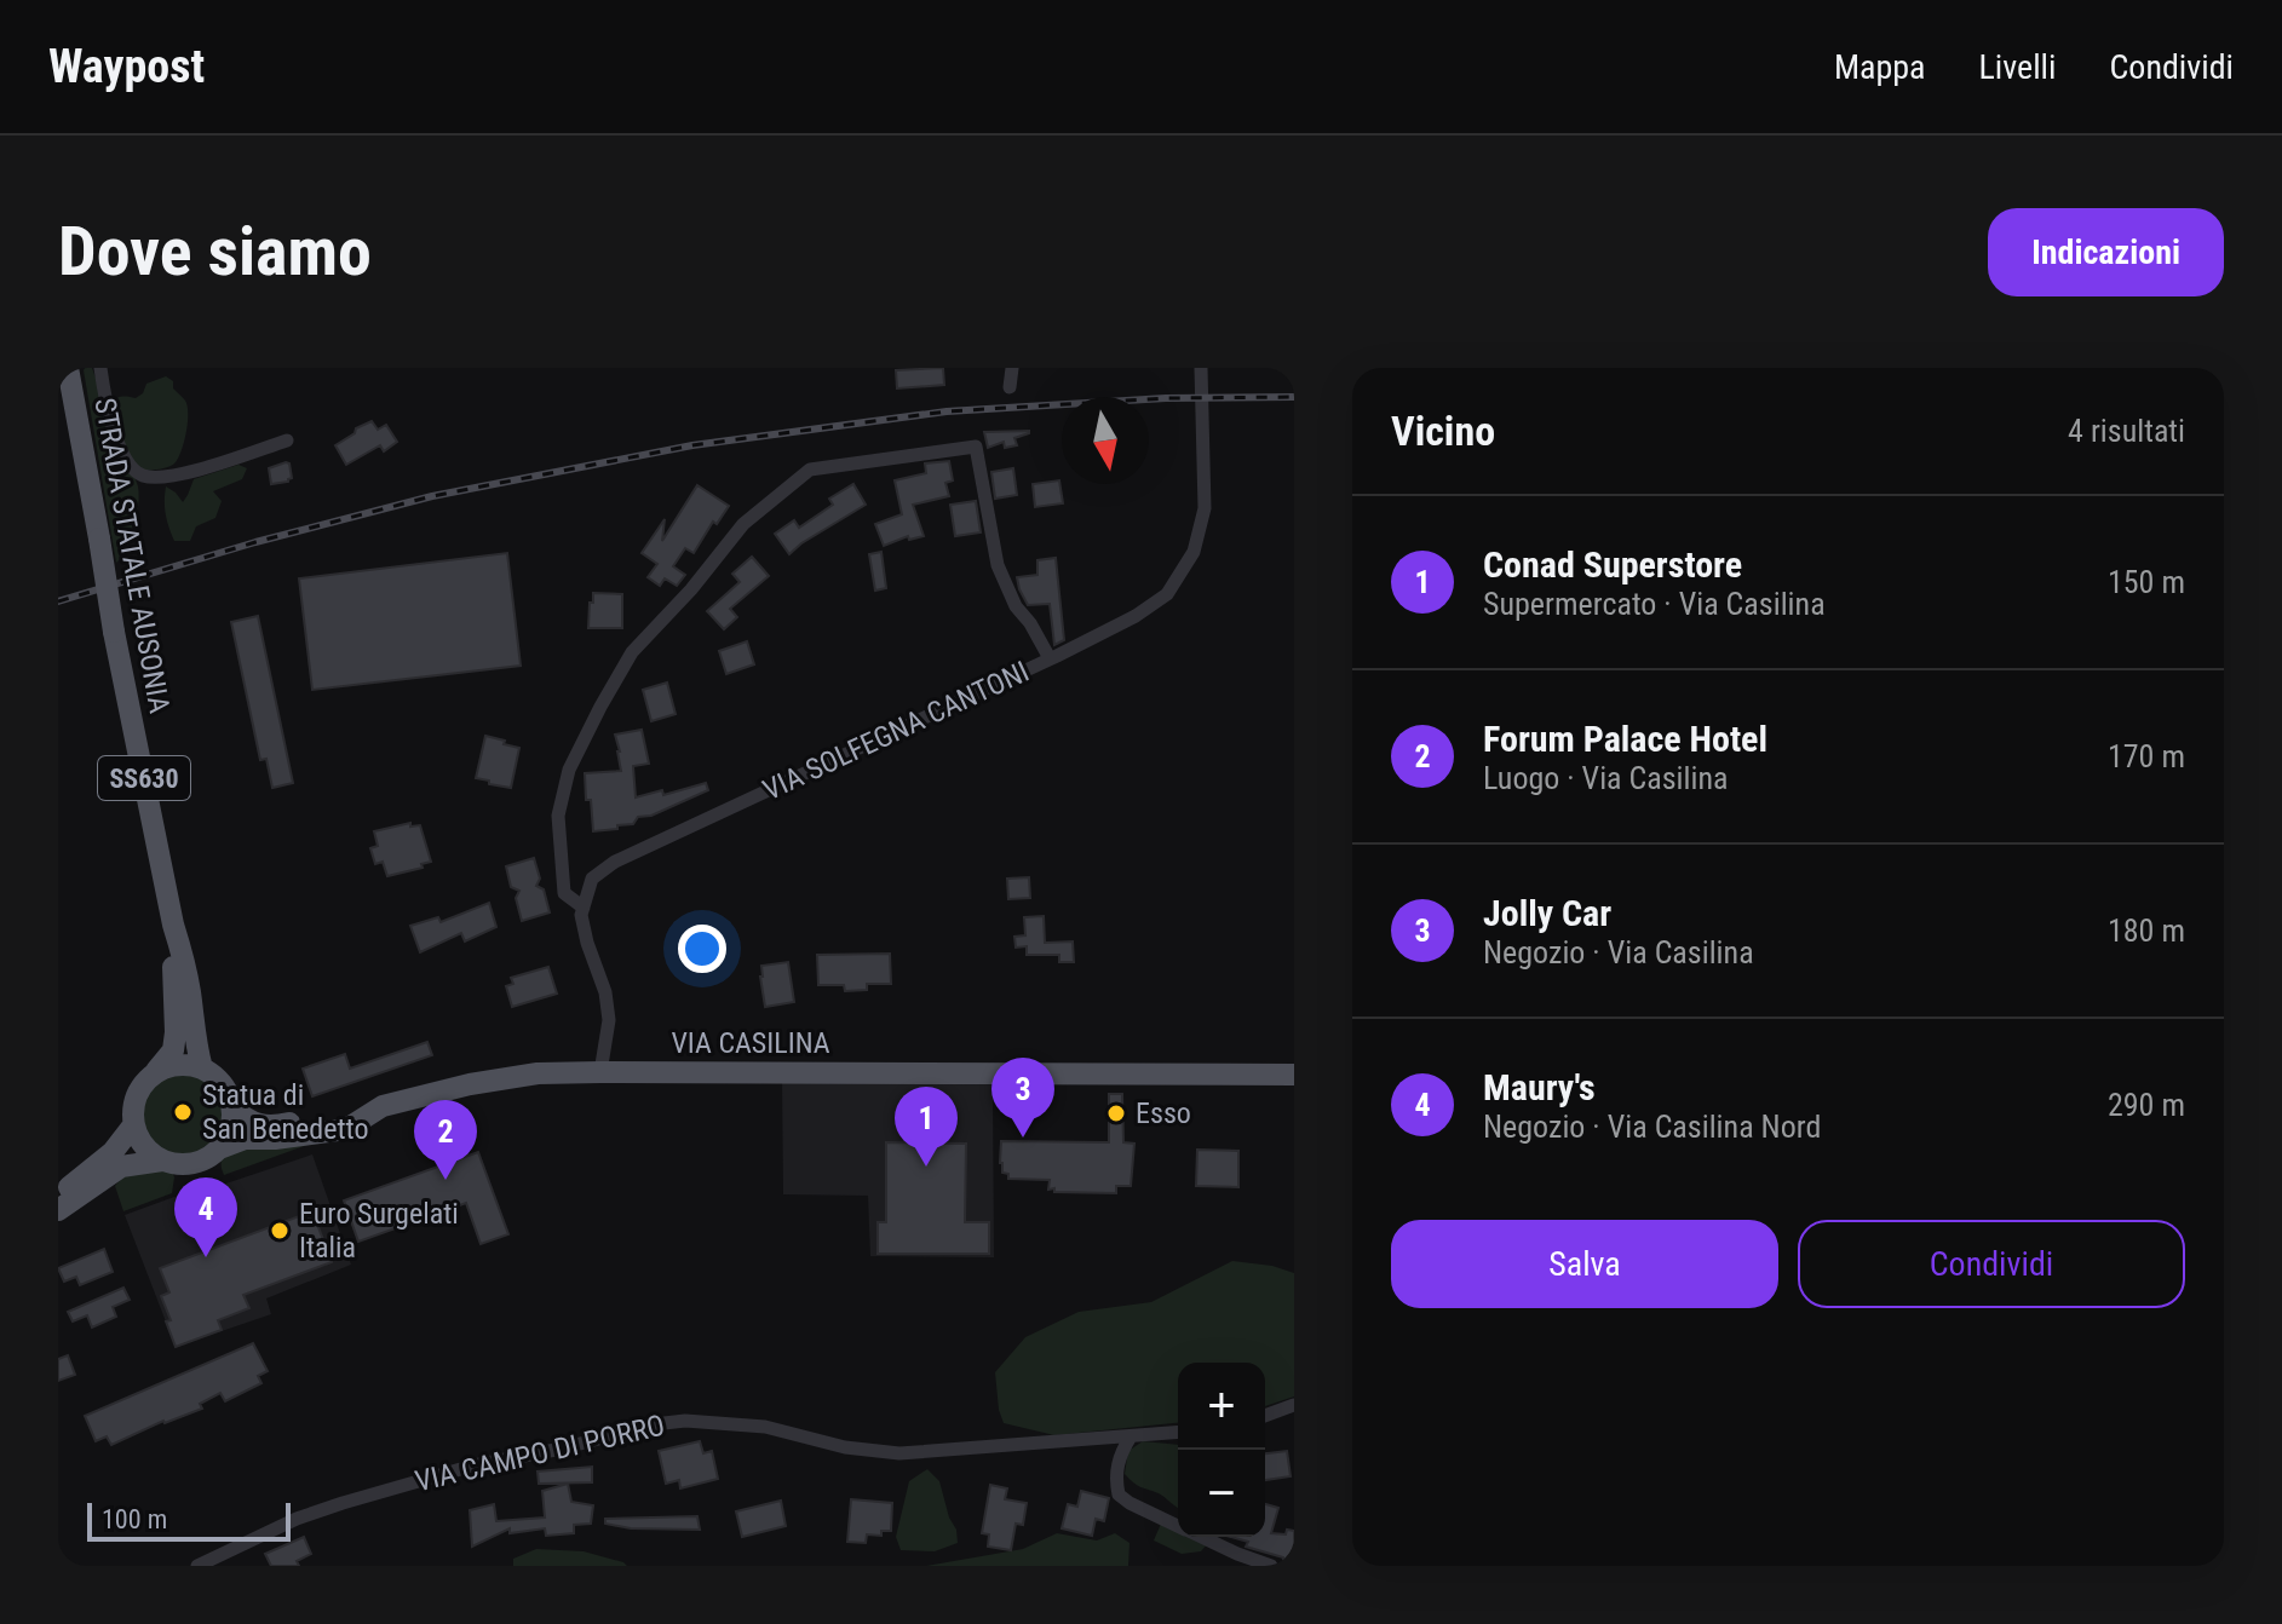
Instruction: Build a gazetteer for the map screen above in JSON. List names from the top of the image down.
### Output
{
  "streets": {
    "main road": ["STRADA STATALE AUSONIA", "SS630", "VIA CASILINA"],
    "street": ["VIA SOLFEGNA CANTONI", "VIA CAMPO DI PORRO"]
  },
  "crossings": [
    ["STRADA STATALE AUSONIA", "VIA CASILINA"]
  ],
  "places": ["Statua di San Benedetto", "Esso", "Euro Surgelati Italia"],
  "scale_bar": "100 m",
  "north": "bottom",
  "page": {
    "header": "Waypost",
    "nav": ["Mappa", "Livelli", "Condividi"],
    "buttons": [
      "Indicazioni",
      ["Salva", "Condividi"]
    ],
    "title": "Dove siamo",
    "heading": ["Vicino", "4 risultati"],
    "list": [
      {
        "mark": "1",
        "name": "Conad Superstore",
        "note": "Supermercato · Via Casilina",
        "value": "150 m"
      },
      {
        "mark": "2",
        "name": "Forum Palace Hotel",
        "note": "Luogo · Via Casilina",
        "value": "170 m"
      },
      {
        "mark": "3",
        "name": "Jolly Car",
        "note": "Negozio · Via Casilina",
        "value": "180 m"
      },
      {
        "mark": "4",
        "name": "Maury's",
        "note": "Negozio · Via Casilina Nord",
        "value": "290 m"
      }
    ],
    "pins": [
      "3",
      "1",
      "2",
      "4"
    ],
    "map_buttons": ["+", "−"],
    "scale": "100 m"
  }
}
